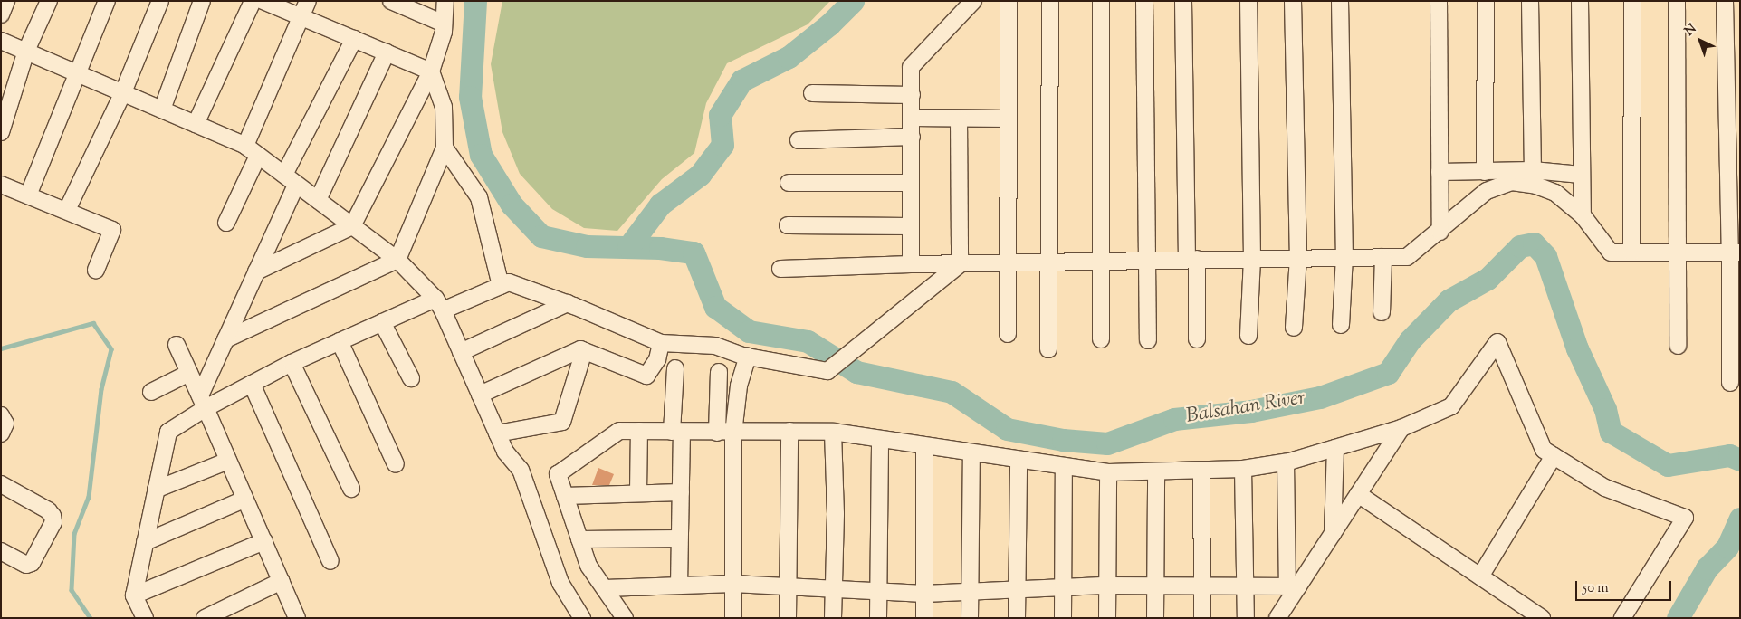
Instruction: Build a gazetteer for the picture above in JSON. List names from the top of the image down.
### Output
{
  "water": ["Balsahan River"],
  "scale_bar": "50 m",
  "north": "top left"
}
